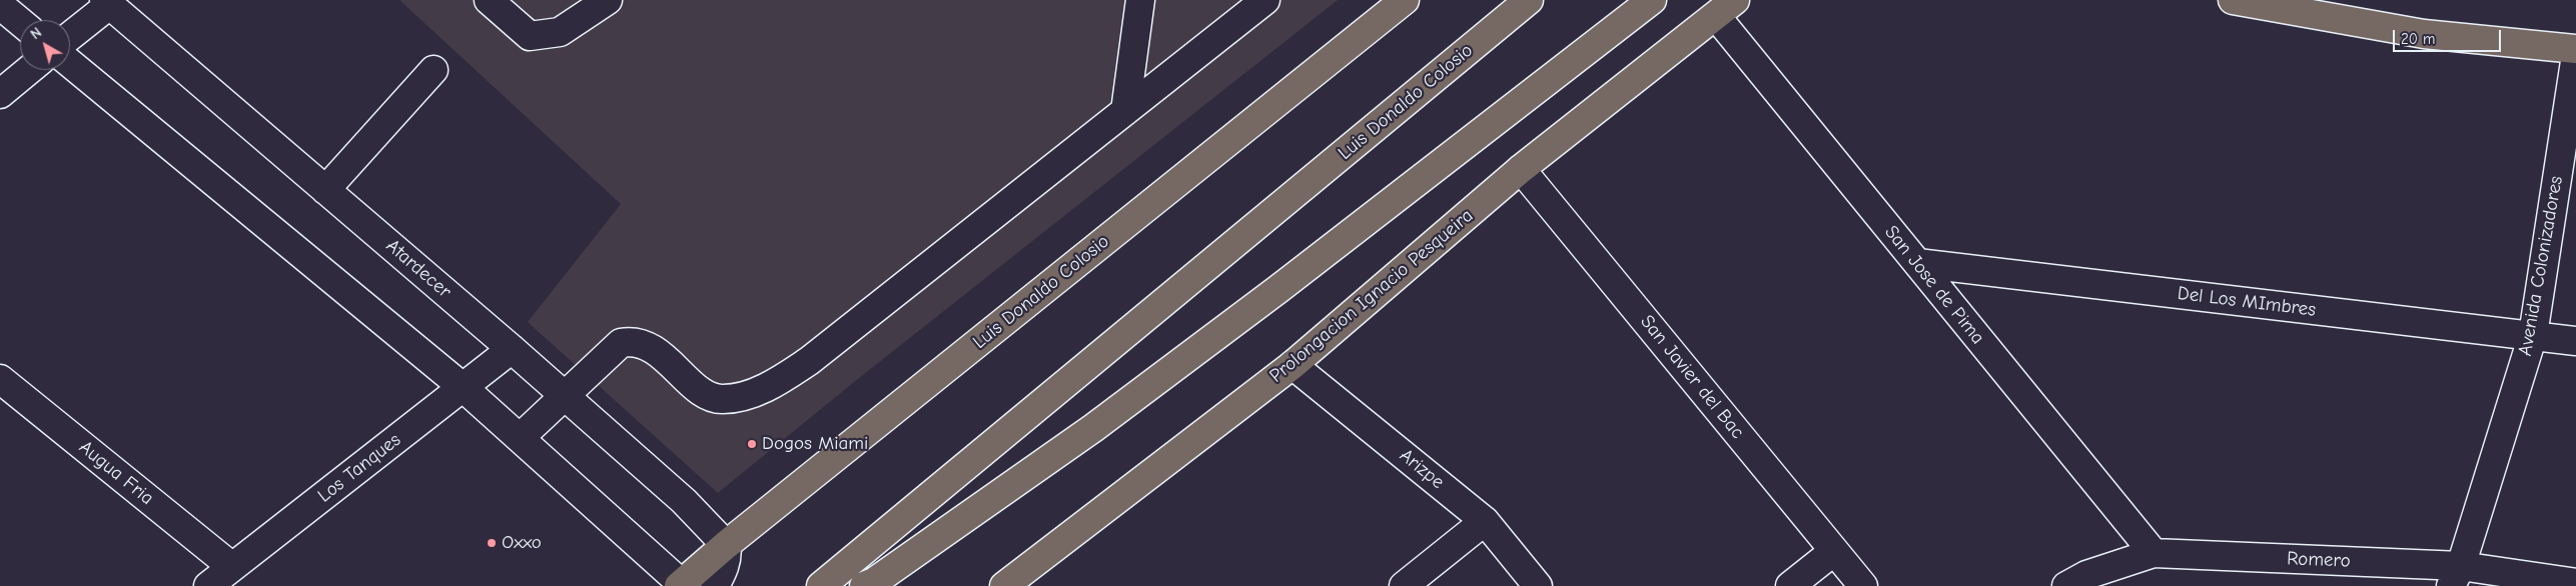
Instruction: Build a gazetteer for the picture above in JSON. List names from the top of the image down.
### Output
{
  "streets": {
    "main road": ["Luis Donaldo Colosio", "Prolongacion Ignacio Pesqueira"],
    "street": [
      "Avenida Colonizadores",
      "Atardecer",
      "San Jose de Pima",
      "Del Los MImbres",
      "San Javier del Bac",
      "Los Tanques",
      "Arizpe",
      "Augua Fria",
      "Romero"
    ]
  },
  "crossings": [
    ["Luis Donaldo Colosio", "Atardecer"],
    ["Avenida Colonizadores", "Del Los MImbres"],
    ["Avenida Colonizadores", "Romero"],
    ["Atardecer", "Los Tanques"],
    ["San Jose de Pima", "Prolongacion Ignacio Pesqueira"],
    ["San Jose de Pima", "Del Los MImbres"],
    ["San Jose de Pima", "Romero"],
    ["Prolongacion Ignacio Pesqueira", "San Javier del Bac"],
    ["Prolongacion Ignacio Pesqueira", "Arizpe"],
    ["Los Tanques", "Augua Fria"]
  ],
  "places": ["Dogos Miami", "Oxxo"],
  "scale_bar": "20 m",
  "north": "top left"
}
